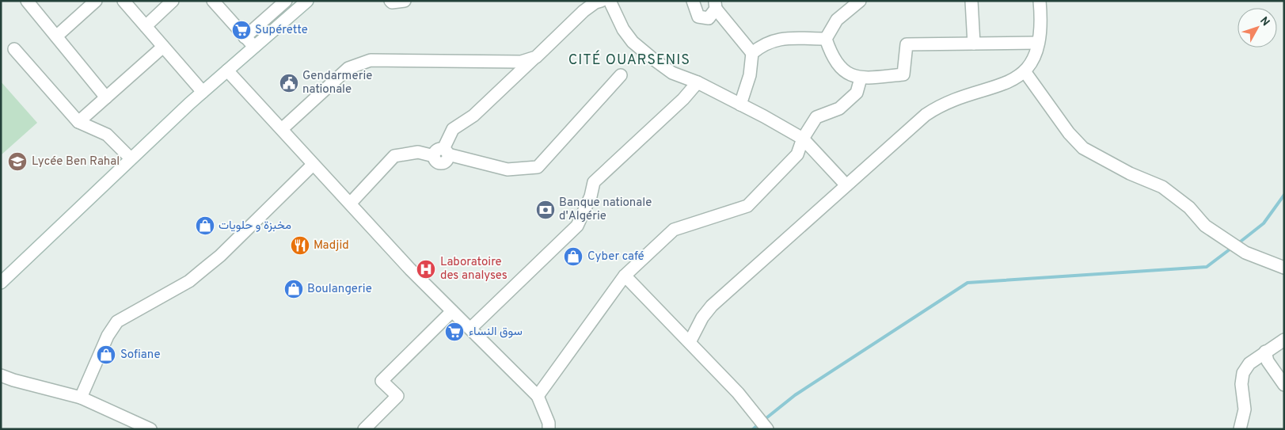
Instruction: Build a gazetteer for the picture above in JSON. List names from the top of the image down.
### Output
{
  "districts": ["CITÉ OUARSENIS"],
  "places": {
    "supermarket": ["Supérette", "سوق النساء"],
    "public building": ["Gendarmerie nationale"],
    "school or university": ["Lycée Ben Rahal"],
    "bank": ["Banque nationale d'Algérie"],
    "shop": [
      "مخبزة و حلويات",
      "Cyber café",
      "Boulangerie",
      "Sofiane"
    ],
    "restaurant": ["Madjid"],
    "hospital": ["Laboratoire des analyses"]
  },
  "north": "top right"
}
